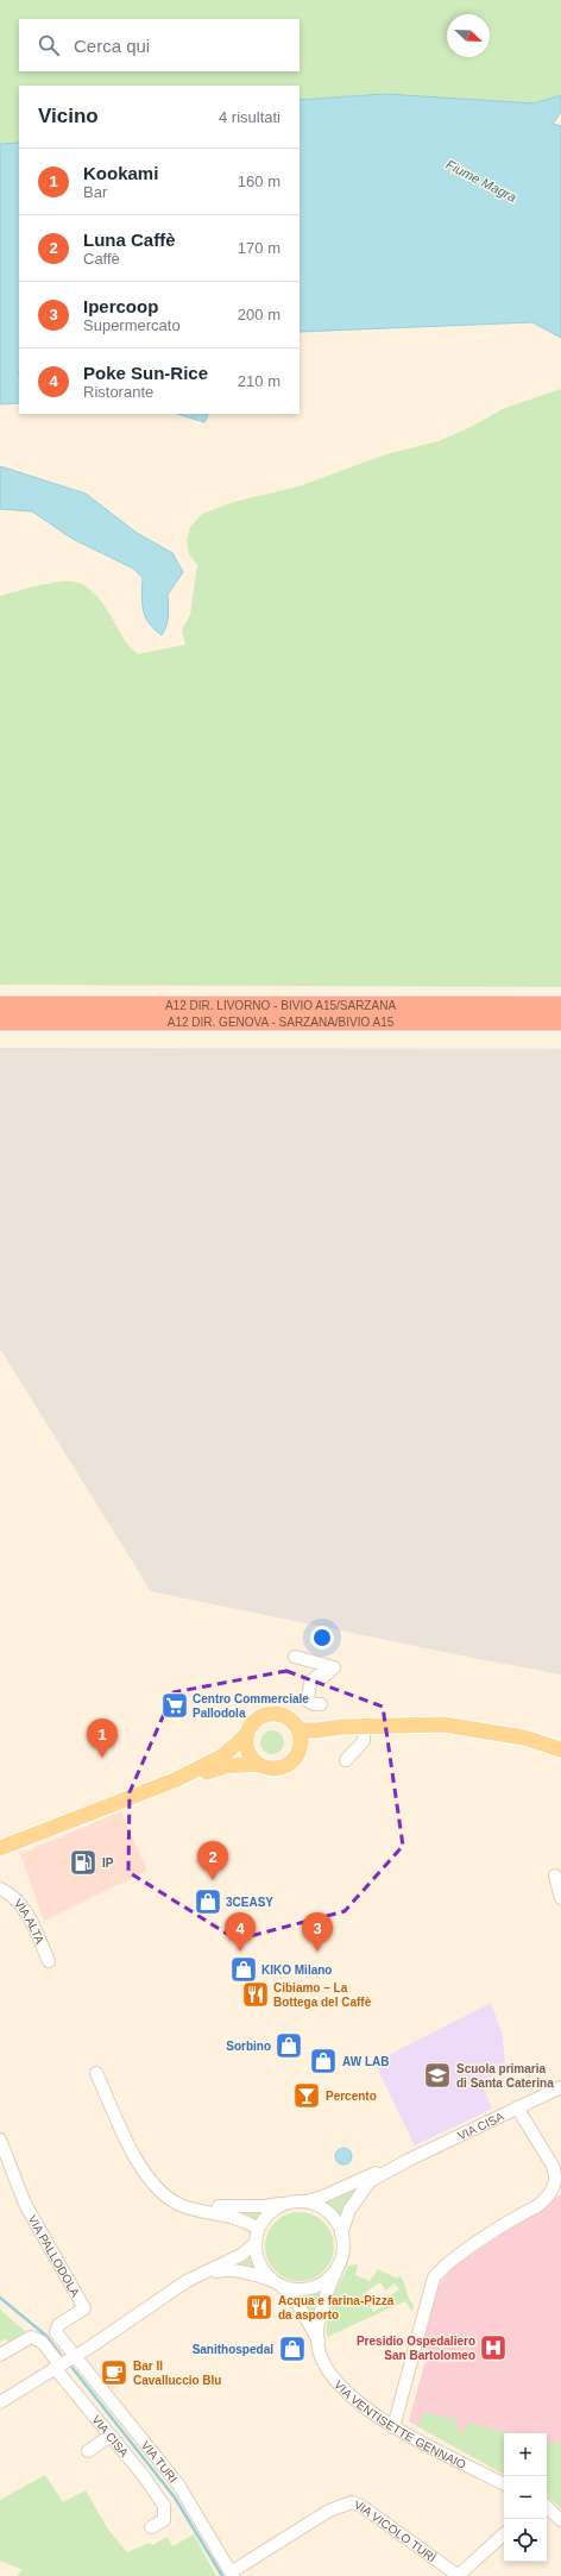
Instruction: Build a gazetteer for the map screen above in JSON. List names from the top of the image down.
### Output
{
  "streets": {
    "highway": ["A12 DIR. LIVORNO - BIVIO A15/SARZANA", "A12 DIR. GENOVA - SARZANA/BIVIO A15"],
    "street": [
      "VIA ALTA",
      "VIA CISA",
      "VIA PALLODOLA",
      "VIA VENTISETTE GENNAIO",
      "VIA TURI",
      "VIA VICOLO TURÌ"
    ]
  },
  "crossings": [
    ["VIA CISA", "VIA VENTISETTE GENNAIO"],
    ["VIA PALLODOLA", "VIA TURI"],
    ["VIA TURI", "VIA VICOLO TURÌ"]
  ],
  "water": ["Fiume Magra"],
  "places": {
    "supermarket": ["Centro Commerciale Pallodola"],
    "fuel station": ["IP"],
    "shop": [
      "3CEASY",
      "KIKO Milano",
      "Sorbino",
      "AW LAB",
      "Sanithospedal"
    ],
    "restaurant": ["Cibiamo – La Bottega del Caffè", "Acqua e farina-Pizza da asporto"],
    "school or university": ["Scuola primaria di Santa Caterina"],
    "bar": ["Percento"],
    "hospital": ["Presidio Ospedaliero San Bartolomeo"],
    "cafe": ["Bar Il Cavalluccio Blu"]
  },
  "north": "bottom right",
  "page": {
    "search": "Cerca qui",
    "heading": ["Vicino", "4 risultati"],
    "list": [
      {
        "mark": "1",
        "name": "Kookami",
        "note": "Bar",
        "value": "160 m"
      },
      {
        "mark": "2",
        "name": "Luna Caffè",
        "note": "Caffè",
        "value": "170 m"
      },
      {
        "mark": "3",
        "name": "Ipercoop",
        "note": "Supermercato",
        "value": "200 m"
      },
      {
        "mark": "4",
        "name": "Poke Sun-Rice",
        "note": "Ristorante",
        "value": "210 m"
      }
    ],
    "pins": [
      "1",
      "2",
      "3",
      "4"
    ],
    "map_buttons": ["+", "−"]
  }
}
